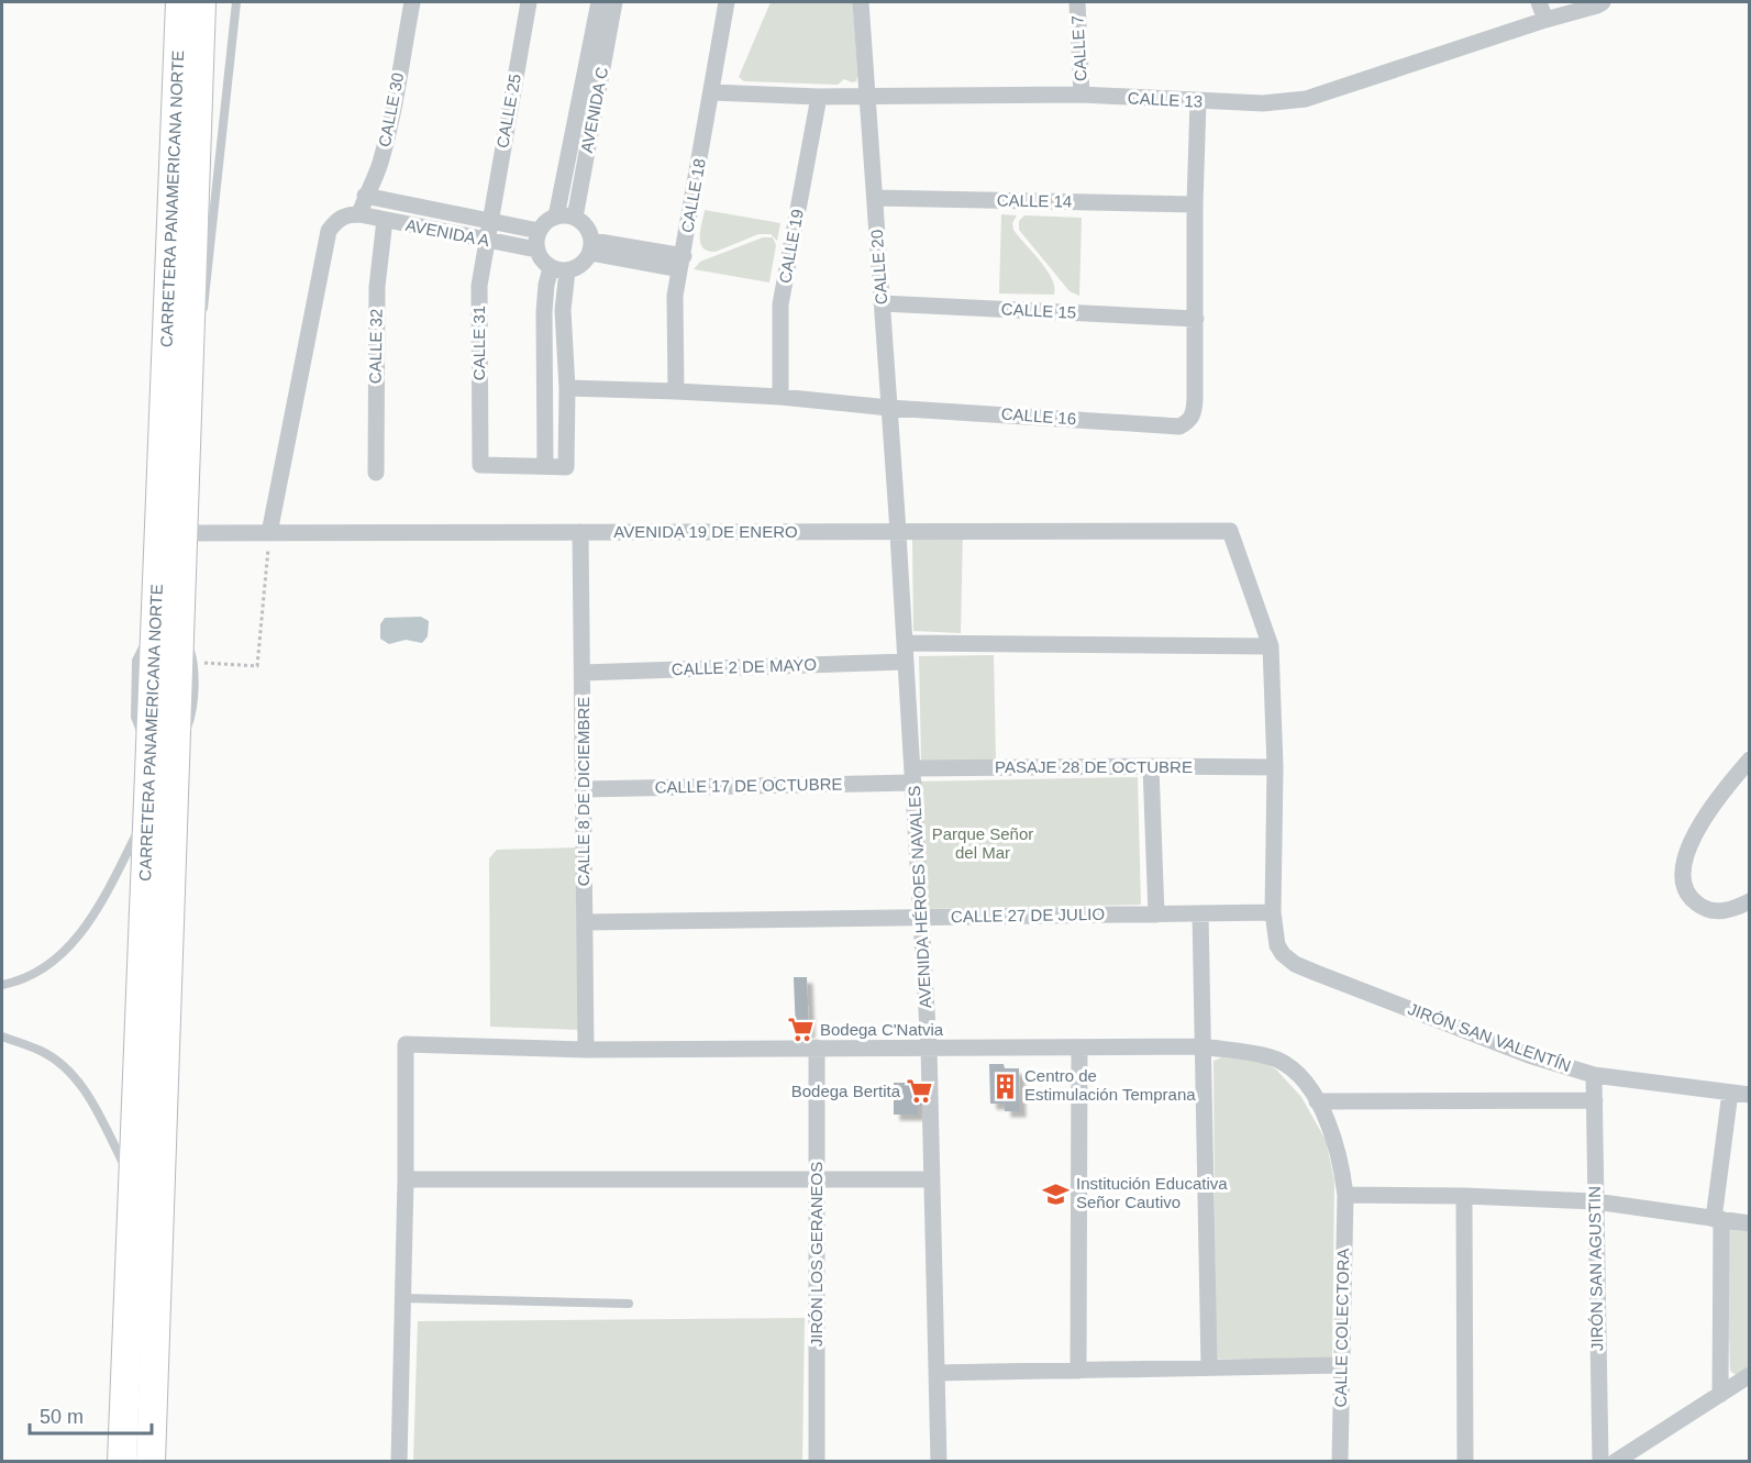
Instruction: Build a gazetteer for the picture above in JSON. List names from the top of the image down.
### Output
{
  "streets": {
    "highway": ["CARRETERA PANAMERICANA NORTE"],
    "street": [
      "CALLE 7",
      "CALLE 13",
      "CALLE 30",
      "AVENIDA C",
      "CALLE 25",
      "CALLE 18",
      "CALLE 14",
      "AVENIDA A",
      "CALLE 19",
      "CALLE 20",
      "CALLE 15",
      "CALLE 31",
      "CALLE 32",
      "CALLE 16",
      "AVENIDA 19 DE ENERO",
      "CALLE 2 DE MAYO",
      "PASAJE 28 DE OCTUBRE",
      "CALLE 17 DE OCTUBRE",
      "CALLE 8 DE DICIEMBRE",
      "AVENIDA HÉROES NAVALES",
      "CALLE 27 DE JULIO",
      "JIRÓN SAN VALENTÍN",
      "JIRÓN LOS GERANEOS",
      "JIRÓN SAN AGUSTIN",
      "CALLE COLECTORA"
    ]
  },
  "crossings": [
    ["CALLE 7", "CALLE 13"],
    ["CALLE 13", "CALLE 18"],
    ["CALLE 13", "CALLE 19"],
    ["CALLE 13", "CALLE 20"],
    ["CALLE 13", "CALLE 16"],
    ["CALLE 30", "AVENIDA A"],
    ["AVENIDA C", "AVENIDA A"],
    ["CALLE 25", "AVENIDA A"],
    ["CALLE 25", "CALLE 31"],
    ["CALLE 18", "CALLE 16"],
    ["CARRETERA PANAMERICANA NORTE", "AVENIDA 19 DE ENERO"],
    ["CALLE 14", "CALLE 20"],
    ["CALLE 14", "CALLE 16"],
    ["AVENIDA A", "CALLE 31"],
    ["AVENIDA A", "CALLE 32"],
    ["CALLE 19", "CALLE 16"],
    ["CALLE 20", "CALLE 15"],
    ["CALLE 20", "CALLE 16"],
    ["CALLE 20", "AVENIDA 19 DE ENERO"],
    ["CALLE 20", "AVENIDA HÉROES NAVALES"],
    ["CALLE 15", "CALLE 16"],
    ["AVENIDA 19 DE ENERO", "CALLE 8 DE DICIEMBRE"],
    ["AVENIDA 19 DE ENERO", "AVENIDA HÉROES NAVALES"],
    ["AVENIDA 19 DE ENERO", "JIRÓN SAN VALENTÍN"],
    ["CALLE 2 DE MAYO", "CALLE 8 DE DICIEMBRE"],
    ["CALLE 2 DE MAYO", "AVENIDA HÉROES NAVALES"],
    ["PASAJE 28 DE OCTUBRE", "CALLE 17 DE OCTUBRE"],
    ["PASAJE 28 DE OCTUBRE", "AVENIDA HÉROES NAVALES"],
    ["PASAJE 28 DE OCTUBRE", "JIRÓN SAN VALENTÍN"],
    ["CALLE 17 DE OCTUBRE", "CALLE 8 DE DICIEMBRE"],
    ["CALLE 17 DE OCTUBRE", "AVENIDA HÉROES NAVALES"],
    ["CALLE 8 DE DICIEMBRE", "CALLE 27 DE JULIO"],
    ["CALLE 8 DE DICIEMBRE", "CALLE COLECTORA"],
    ["AVENIDA HÉROES NAVALES", "CALLE 27 DE JULIO"],
    ["AVENIDA HÉROES NAVALES", "CALLE COLECTORA"],
    ["CALLE 27 DE JULIO", "JIRÓN SAN VALENTÍN"],
    ["JIRÓN SAN VALENTÍN", "JIRÓN SAN AGUSTIN"],
    ["JIRÓN LOS GERANEOS", "CALLE COLECTORA"]
  ],
  "parks": ["Parque Señor del Mar"],
  "places": {
    "supermarket": ["Bodega C'Natvia", "Bodega Bertita"],
    "building": ["Centro de Estimulación Temprana"],
    "school or university": ["Institución Educativa Señor Cautivo"]
  },
  "scale_bar": "50 m"
}
